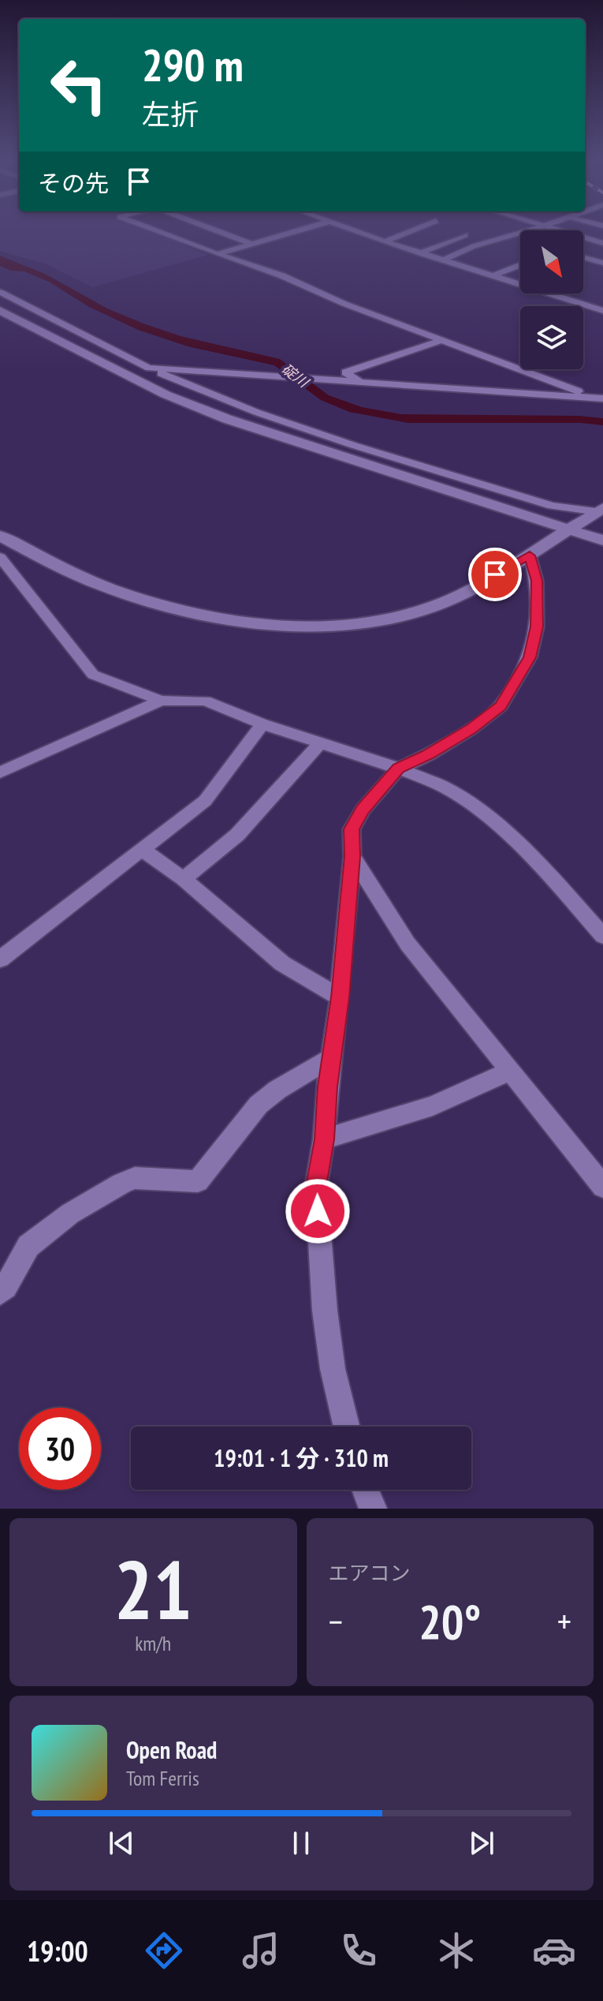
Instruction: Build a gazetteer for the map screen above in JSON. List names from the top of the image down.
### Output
{
  "water": ["碇川"],
  "north": "bottom right",
  "page": {
    "turn": ["290 m", "左折"],
    "then": "その先",
    "limit": "30",
    "trip": "19:01 · 1 分 · 310 m",
    "tile": [
      ["21", "km/h"],
      "エアコン"
    ],
    "heat": ["−", "20°", "+"],
    "song": ["Open Road", "Tom Ferris"],
    "tabs": "19:00"
  }
}
